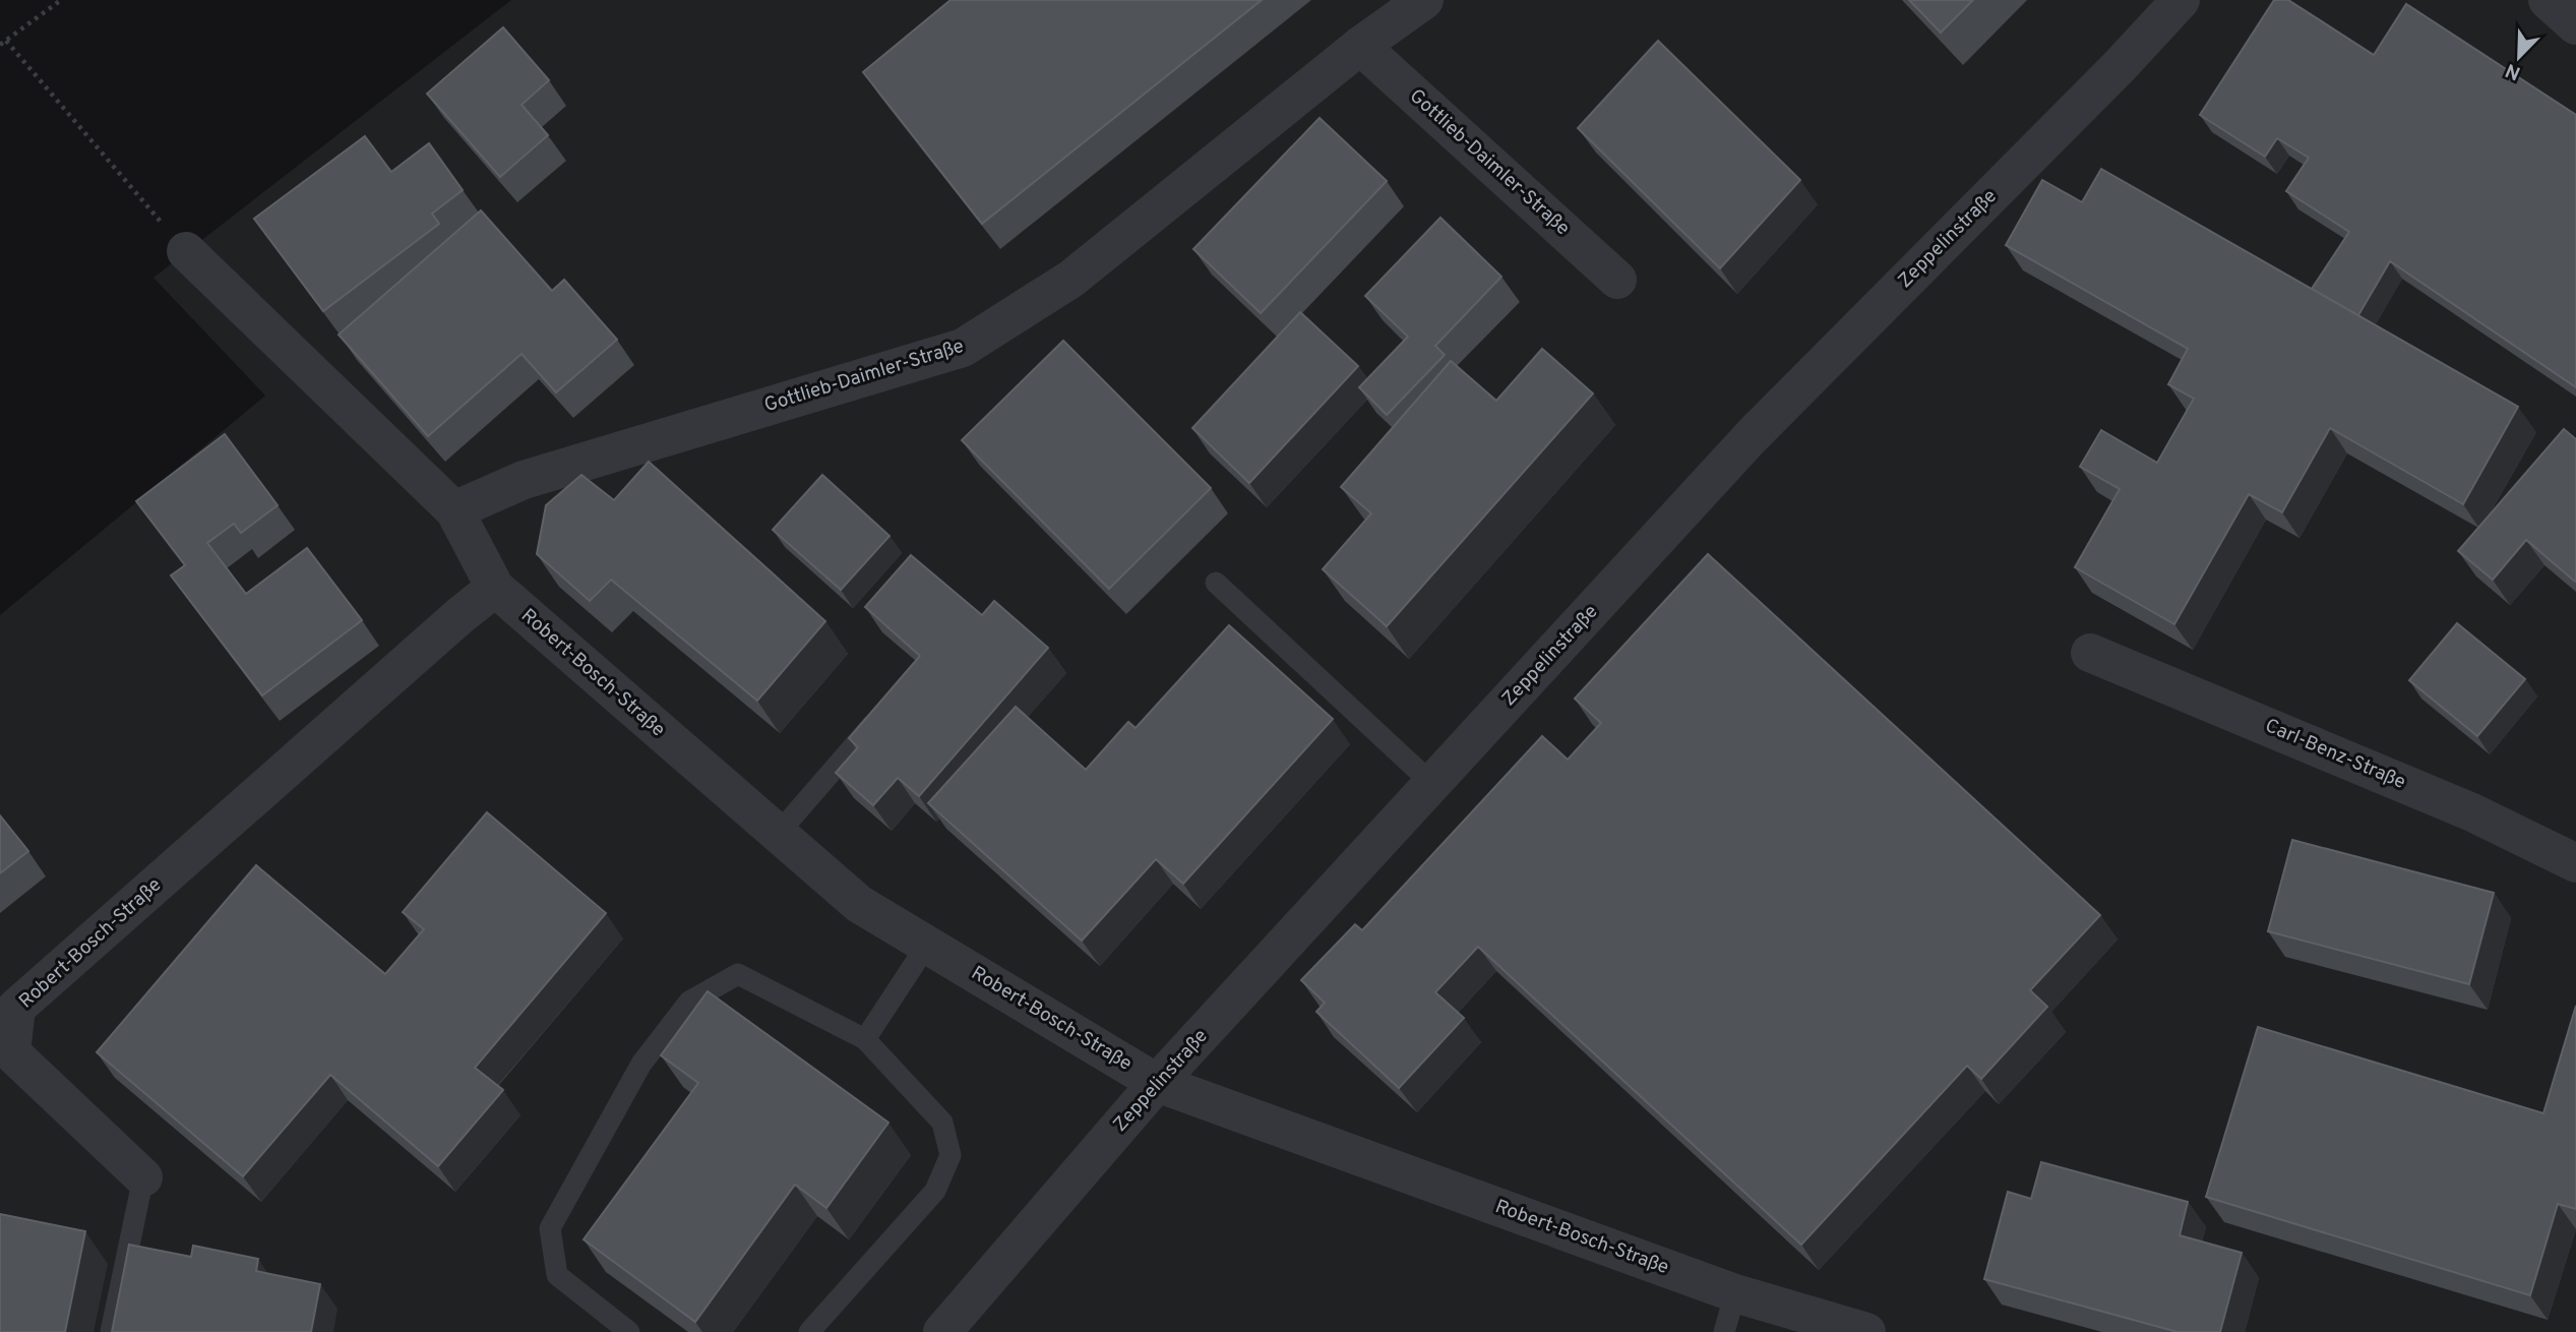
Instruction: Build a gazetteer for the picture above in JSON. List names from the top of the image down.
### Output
{
  "streets": {
    "street": [
      "Gottlieb-Daimler-Straße",
      "Zeppelinstraße",
      "Robert-Bosch-Straße",
      "Carl-Benz-Straße"
    ]
  },
  "crossings": [
    ["Gottlieb-Daimler-Straße", "Robert-Bosch-Straße"],
    ["Zeppelinstraße", "Robert-Bosch-Straße"]
  ],
  "north": "bottom left"
}
